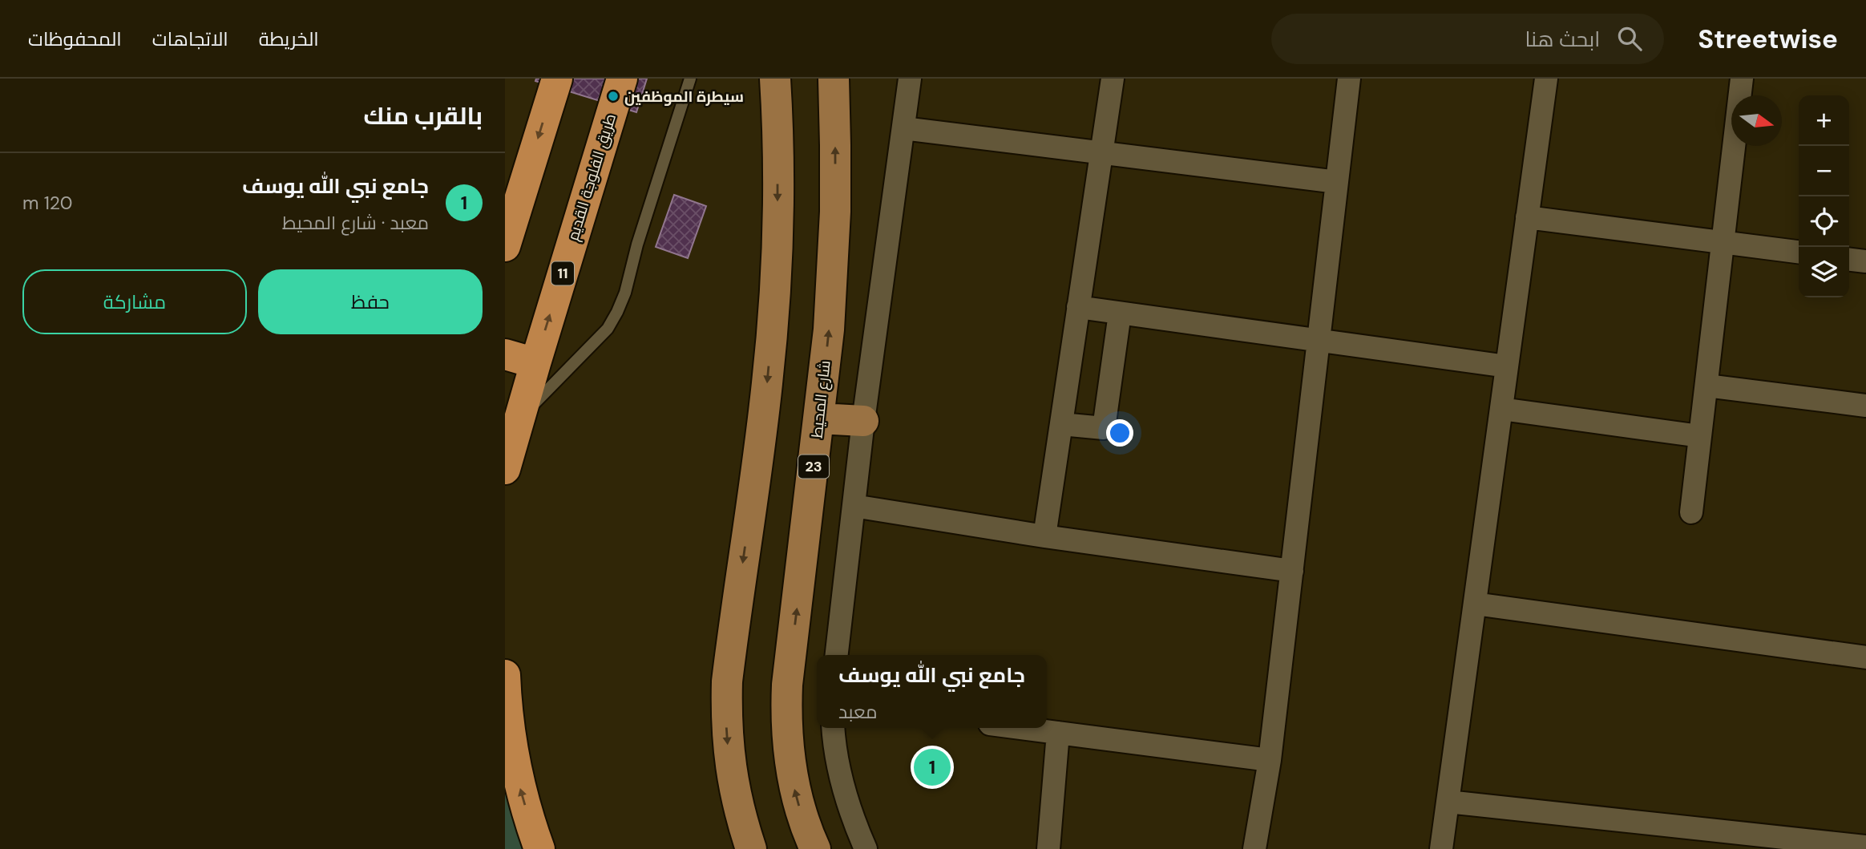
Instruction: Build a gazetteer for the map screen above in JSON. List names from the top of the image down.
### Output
{
  "streets": {
    "highway": ["طريق الفلوجة القديم", "11"],
    "main road": ["شارع المحيط", "23"]
  },
  "places": ["سيطرة الموظفين"],
  "north": "right",
  "page": {
    "header": "Streetwise",
    "search": "ابحث هنا",
    "nav": ["الخريطة", "الاتجاهات", "المحفوظات"],
    "heading": "بالقرب منك",
    "map_buttons": ["+", "−"],
    "list": [
      {
        "mark": "1",
        "name": "جامع نبي الله يوسف",
        "note": "معبد · شارع المحيط",
        "value": "120 m"
      }
    ],
    "buttons": ["حفظ", "مشاركة"],
    "popup": ["جامع نبي الله يوسف", "معبد"],
    "pins": "1"
  }
}
